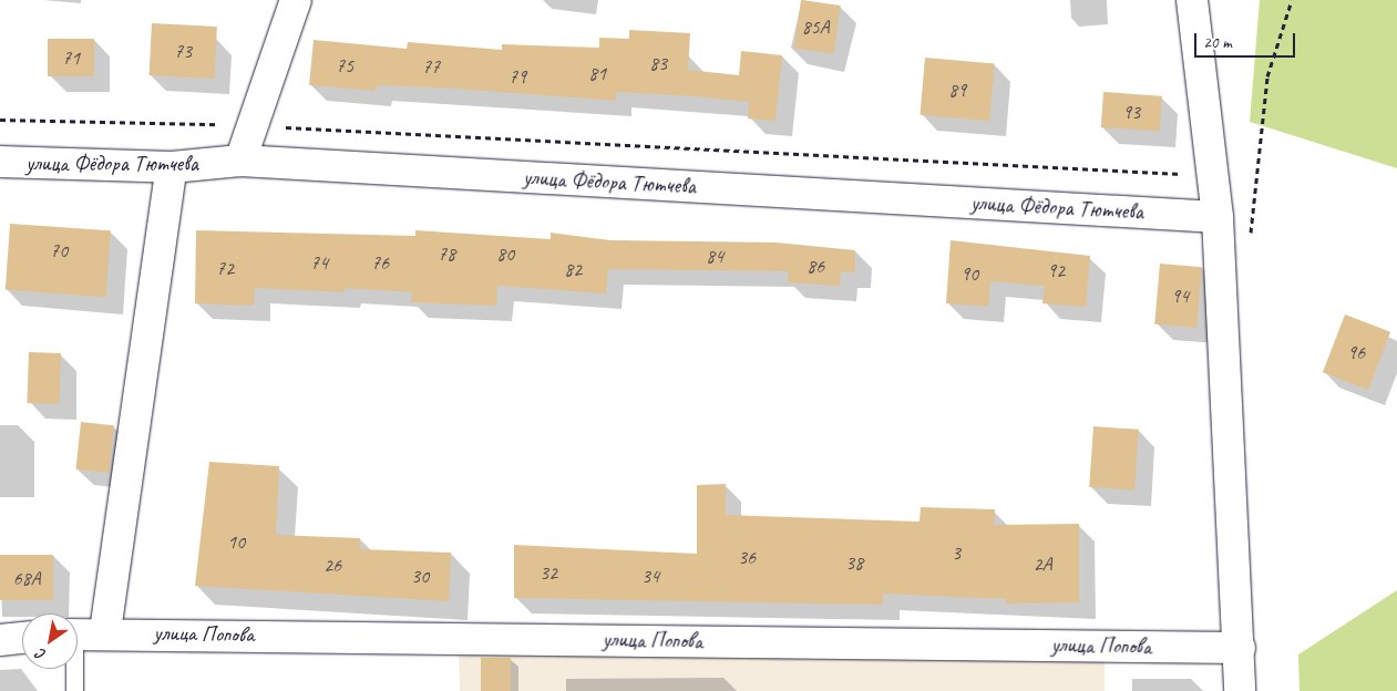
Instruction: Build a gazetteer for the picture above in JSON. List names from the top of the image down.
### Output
{
  "streets": {
    "street": ["улица Фёдора Тютчева", "улица Попова"]
  },
  "house_numbers": [
    "85А",
    "73",
    "71",
    "83",
    "75",
    "77",
    "81",
    "79",
    "89",
    "93",
    "70",
    "78",
    "80",
    "84",
    "74",
    "76",
    "86",
    "72",
    "82",
    "92",
    "90",
    "94",
    "96",
    "10",
    "3",
    "36",
    "38",
    "2А",
    "26",
    "32",
    "30",
    "34",
    "68А"
  ],
  "scale_bar": "20 m",
  "north": "bottom left"
}
